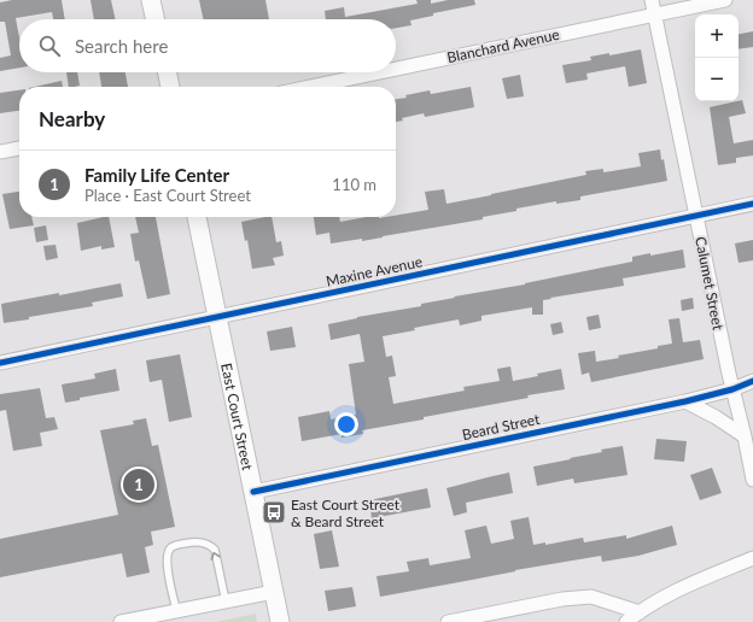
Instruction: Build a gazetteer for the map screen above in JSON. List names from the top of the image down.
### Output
{
  "streets": {
    "main road": ["East Court Street"],
    "street": [
      "Blanchard Avenue",
      "Maxine Avenue",
      "Calumet Street",
      "Beard Street"
    ]
  },
  "crossings": [
    ["Blanchard Avenue", "Calumet Street"],
    ["Maxine Avenue", "Calumet Street"],
    ["Maxine Avenue", "East Court Street"],
    ["Calumet Street", "Beard Street"],
    ["East Court Street", "Beard Street"]
  ],
  "places": {
    "bus stop": ["East Court Street & Beard Street"]
  },
  "page": {
    "map_buttons": ["+", "−"],
    "search": "Search here",
    "heading": "Nearby",
    "list": [
      {
        "mark": "1",
        "name": "Family Life Center",
        "note": "Place · East Court Street",
        "value": "110 m"
      }
    ],
    "pins": "1"
  }
}
